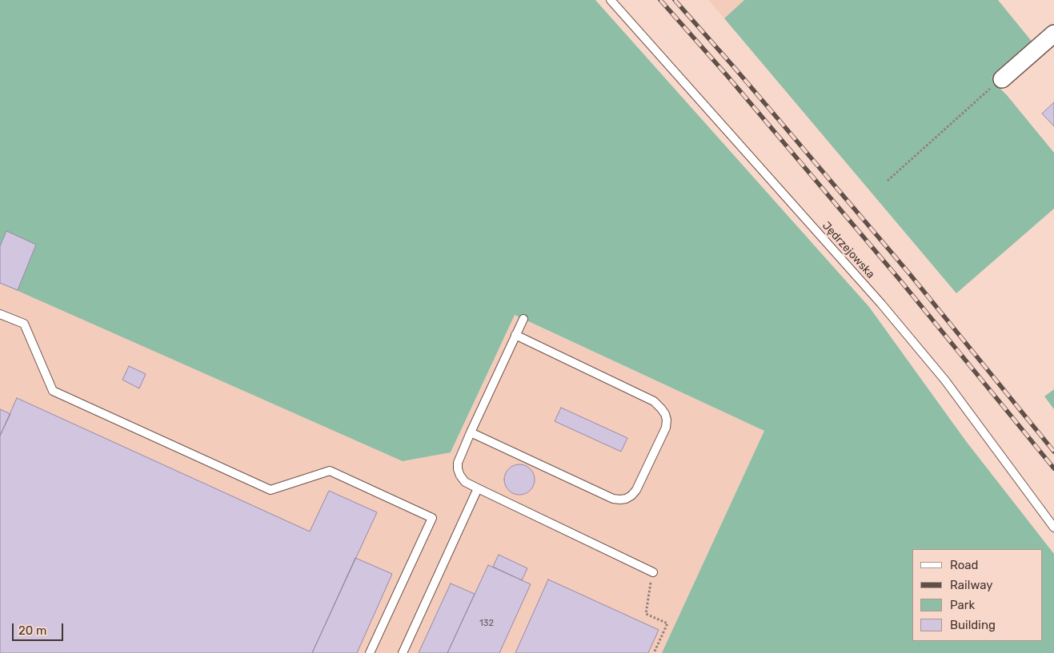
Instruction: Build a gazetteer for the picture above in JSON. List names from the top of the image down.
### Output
{
  "streets": {
    "lane": ["Jędrzejowska"]
  },
  "house_numbers": ["132"],
  "legend": [
    "Road",
    "Railway",
    "Park",
    "Building"
  ],
  "scale_bar": "20 m"
}
